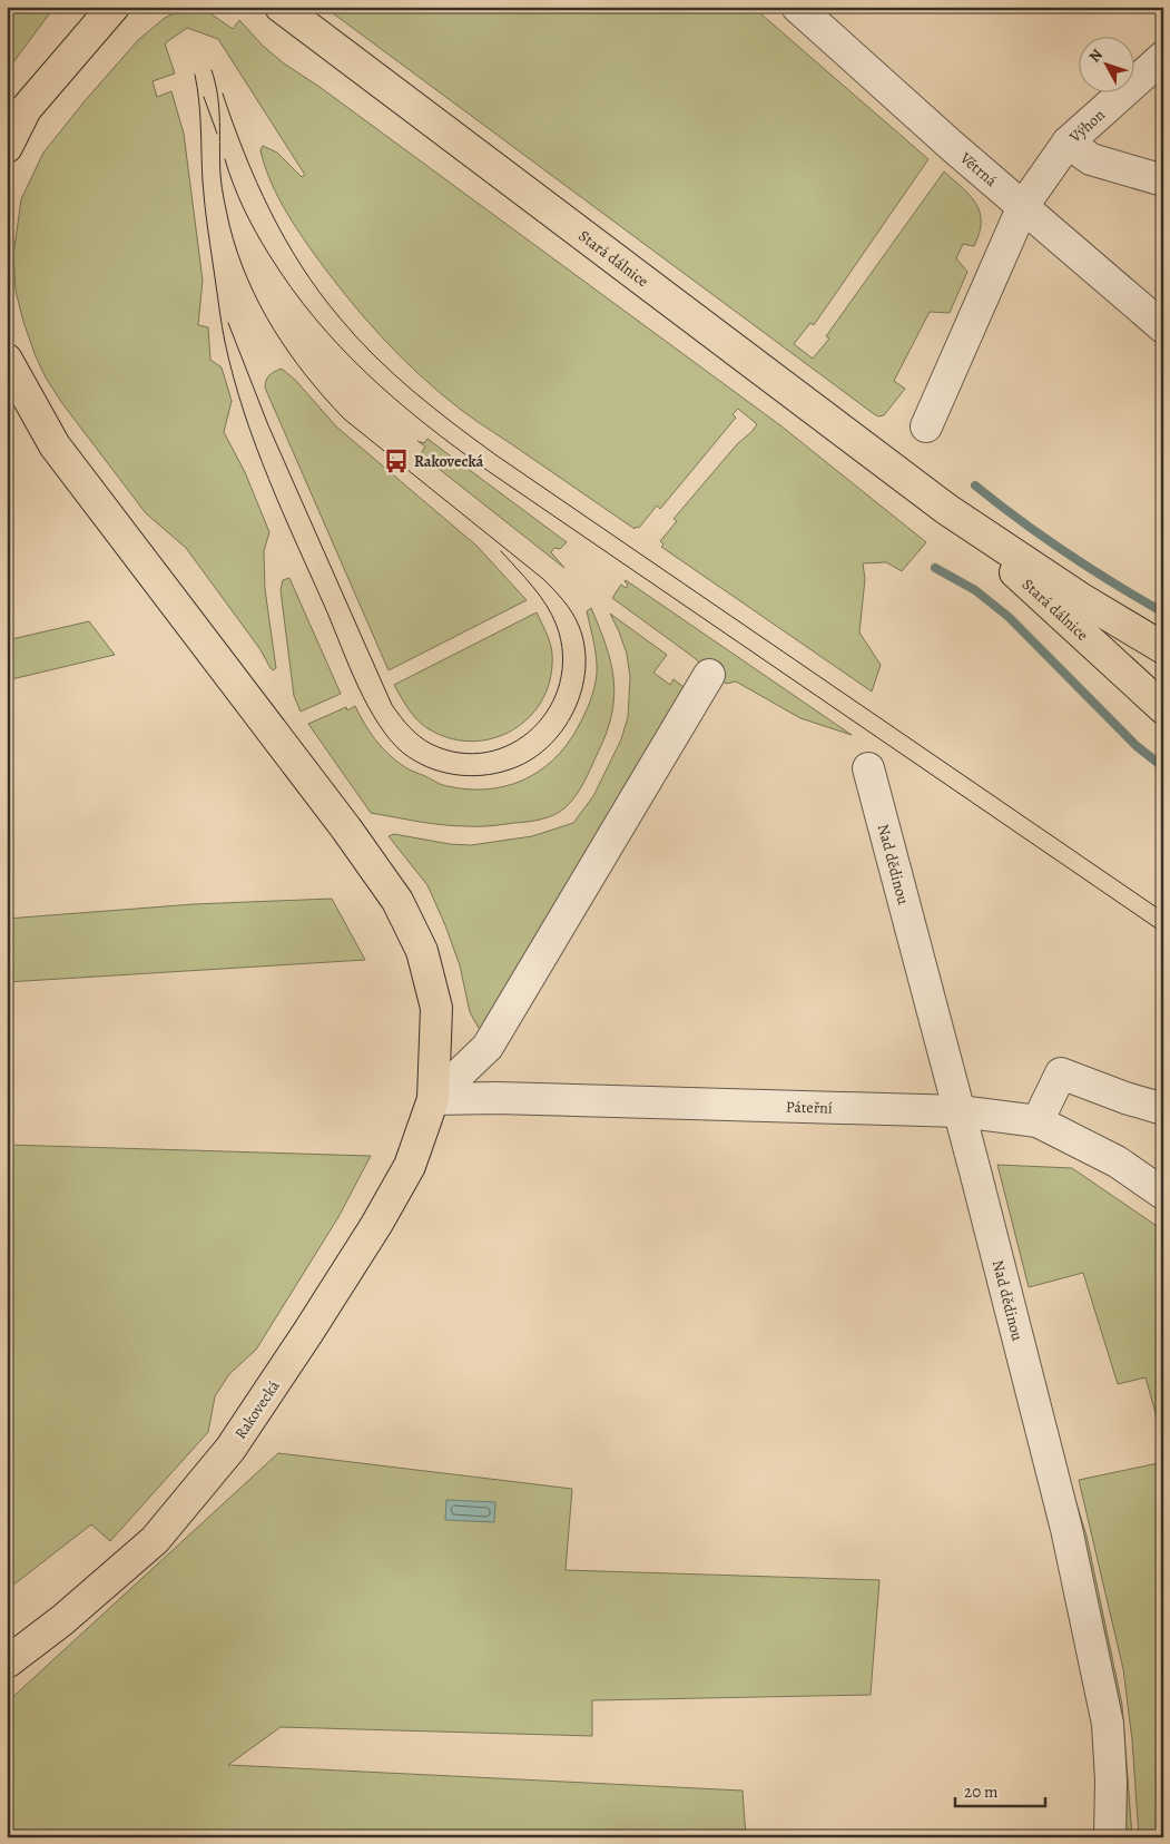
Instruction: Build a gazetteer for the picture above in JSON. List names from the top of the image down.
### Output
{
  "streets": {
    "main road": ["Stará dálnice", "Rakovecká"],
    "street": [
      "Výhon",
      "Větrná",
      "Nad dědinou",
      "Páteřní"
    ]
  },
  "crossings": [
    ["Výhon", "Větrná"],
    ["Nad dědinou", "Páteřní"],
    ["Páteřní", "Rakovecká"]
  ],
  "places": {
    "bus stop": ["Rakovecká"]
  },
  "scale_bar": "20 m",
  "north": "top left"
}
